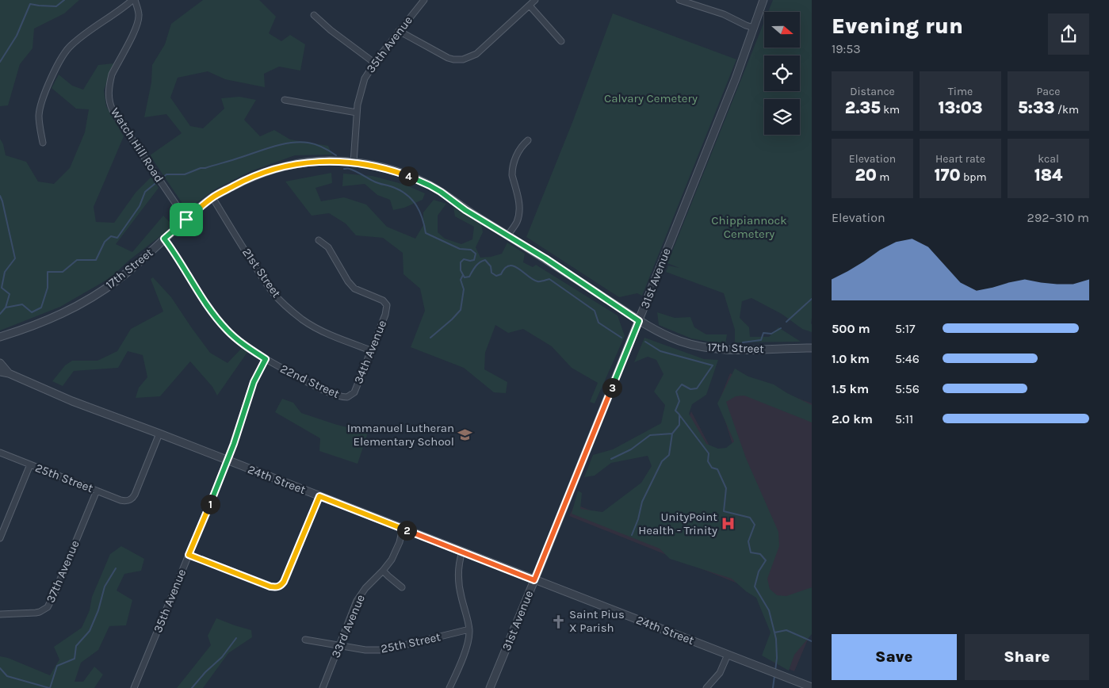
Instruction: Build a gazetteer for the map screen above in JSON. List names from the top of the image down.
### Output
{
  "streets": {
    "street": [
      "35th Avenue",
      "Watch Hill Road",
      "17th Street",
      "21st Street",
      "31st Avenue",
      "34th Avenue",
      "22nd Street",
      "25th Street",
      "24th Street",
      "37th Avenue",
      "33rd Avenue"
    ]
  },
  "crossings": [
    ["35th Avenue", "17th Street"],
    ["35th Avenue", "22nd Street"],
    ["35th Avenue", "24th Street"],
    ["Watch Hill Road", "17th Street"],
    ["17th Street", "21st Street"],
    ["17th Street", "31st Avenue"],
    ["17th Street", "22nd Street"],
    ["21st Street", "34th Avenue"],
    ["31st Avenue", "24th Street"],
    ["34th Avenue", "22nd Street"],
    ["25th Street", "24th Street"],
    ["25th Street", "37th Avenue"],
    ["25th Street", "33rd Avenue"],
    ["24th Street", "33rd Avenue"]
  ],
  "parks": ["Calvary Cemetery", "Chippiannock Cemetery"],
  "places": {
    "school or university": ["Immanuel Lutheran Elementary School"],
    "hospital": ["UnityPoint Health - Trinity"],
    "church": ["Saint Pius X Parish"]
  },
  "north": "right",
  "page": {
    "heading": ["Evening run", "19:53"],
    "stats": [
      ["Distance", "2.35 km"],
      ["Time", "13:03"],
      ["Pace", "5:33 /km"],
      ["Elevation", "20 m"],
      ["Heart rate", "170 bpm"],
      ["kcal", "184"]
    ],
    "pins": [
      "4",
      "3",
      "1",
      "2"
    ],
    "chart": ["Elevation", "292–310 m"],
    "list": [
      {
        "name": "500 m",
        "note": "5:17"
      },
      {
        "name": "1.0 km",
        "note": "5:46"
      },
      {
        "name": "1.5 km",
        "note": "5:56"
      },
      {
        "name": "2.0 km",
        "note": "5:11"
      }
    ],
    "buttons": ["Save", "Share"]
  }
}
